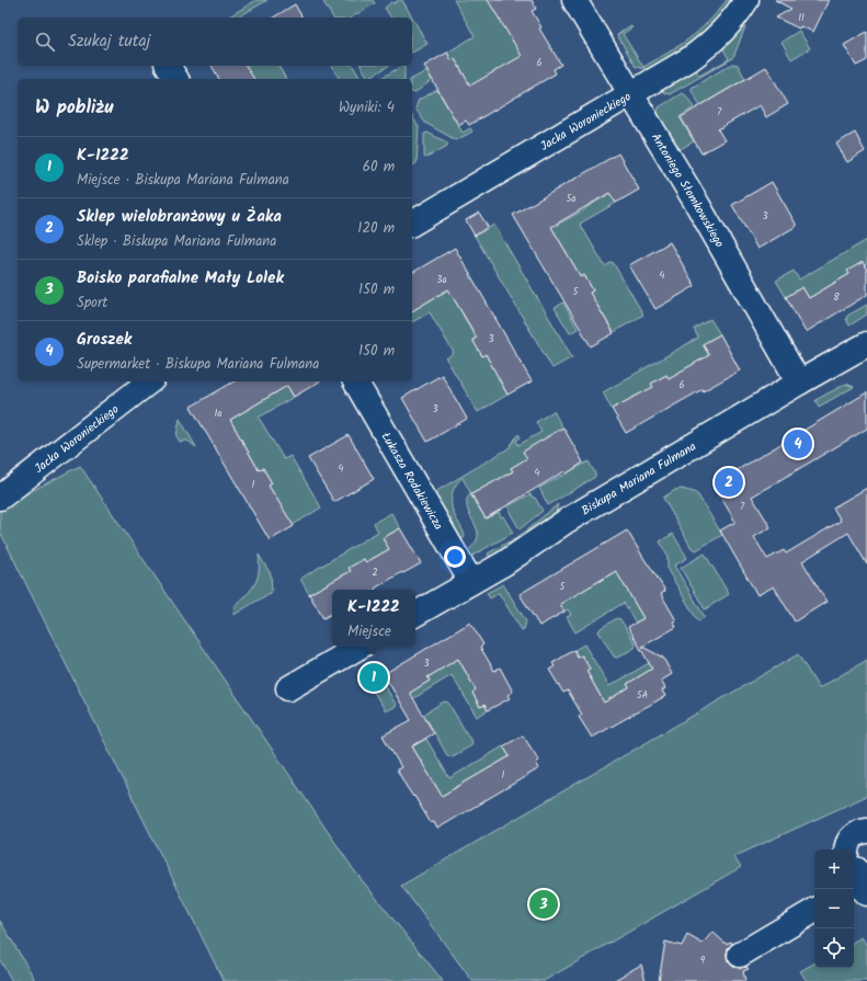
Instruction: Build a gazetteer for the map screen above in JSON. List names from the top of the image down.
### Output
{
  "streets": {
    "street": [
      "Jacka Woronieckiego",
      "Antoniego Słomkowskiego",
      "Biskupa Mariana Fulmana",
      "Łukasza Rodakiewicza"
    ]
  },
  "crossings": [
    ["Jacka Woronieckiego", "Antoniego Słomkowskiego"],
    ["Antoniego Słomkowskiego", "Biskupa Mariana Fulmana"],
    ["Biskupa Mariana Fulmana", "Łukasza Rodakiewicza"]
  ],
  "house_numbers": [
    "11",
    "6",
    "7",
    "5a",
    "3",
    "4",
    "3a",
    "5",
    "8",
    "3",
    "6",
    "3",
    "1a",
    "4",
    "4",
    "1",
    "7",
    "2",
    "5",
    "3",
    "5A",
    "1",
    "9"
  ],
  "page": {
    "search": "Szukaj tutaj",
    "heading": ["W pobliżu", "Wyniki: 4"],
    "list": [
      {
        "mark": "1",
        "name": "K-1222",
        "note": "Miejsce · Biskupa Mariana Fulmana",
        "value": "60 m"
      },
      {
        "mark": "2",
        "name": "Sklep wielobranżowy u Żaka",
        "note": "Sklep · Biskupa Mariana Fulmana",
        "value": "120 m"
      },
      {
        "mark": "3",
        "name": "Boisko parafialne Mały Lolek",
        "note": "Sport",
        "value": "150 m"
      },
      {
        "mark": "4",
        "name": "Groszek",
        "note": "Supermarket · Biskupa Mariana Fulmana",
        "value": "150 m"
      }
    ],
    "pins": [
      "4",
      "2",
      "1",
      "3"
    ],
    "popup": ["K-1222", "Miejsce"],
    "map_buttons": ["+", "−"]
  }
}
